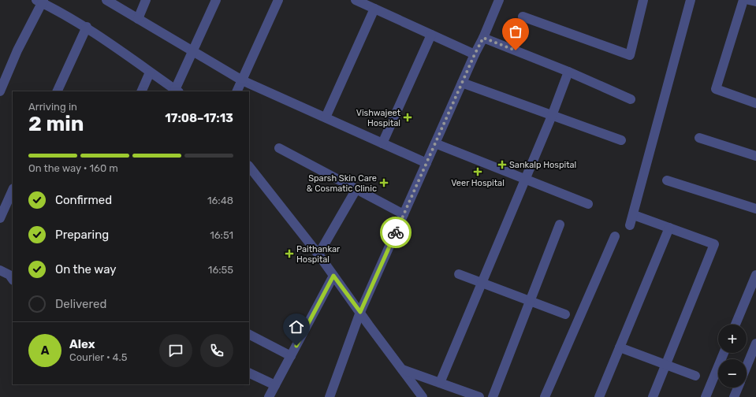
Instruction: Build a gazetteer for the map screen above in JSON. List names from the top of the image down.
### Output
{
  "places": {
    "health": [
      "Vishwajeet Hospital",
      "Sankalp Hospital",
      "Veer Hospital",
      "Sparsh Skin Care & Cosmatic Clinic",
      "Paithankar Hospital"
    ]
  },
  "page": {
    "heading": ["2 min", "Arriving in", "17:08–17:13"],
    "panel": ["Alex", "Courier · 4.5"],
    "bar": "On the way · 160 m",
    "list": [
      ["Confirmed", "16:48"],
      ["Preparing", "16:51"],
      ["On the way", "16:55"],
      "Delivered"
    ],
    "map_buttons": ["+", "−"],
    "round": "A"
  }
}
